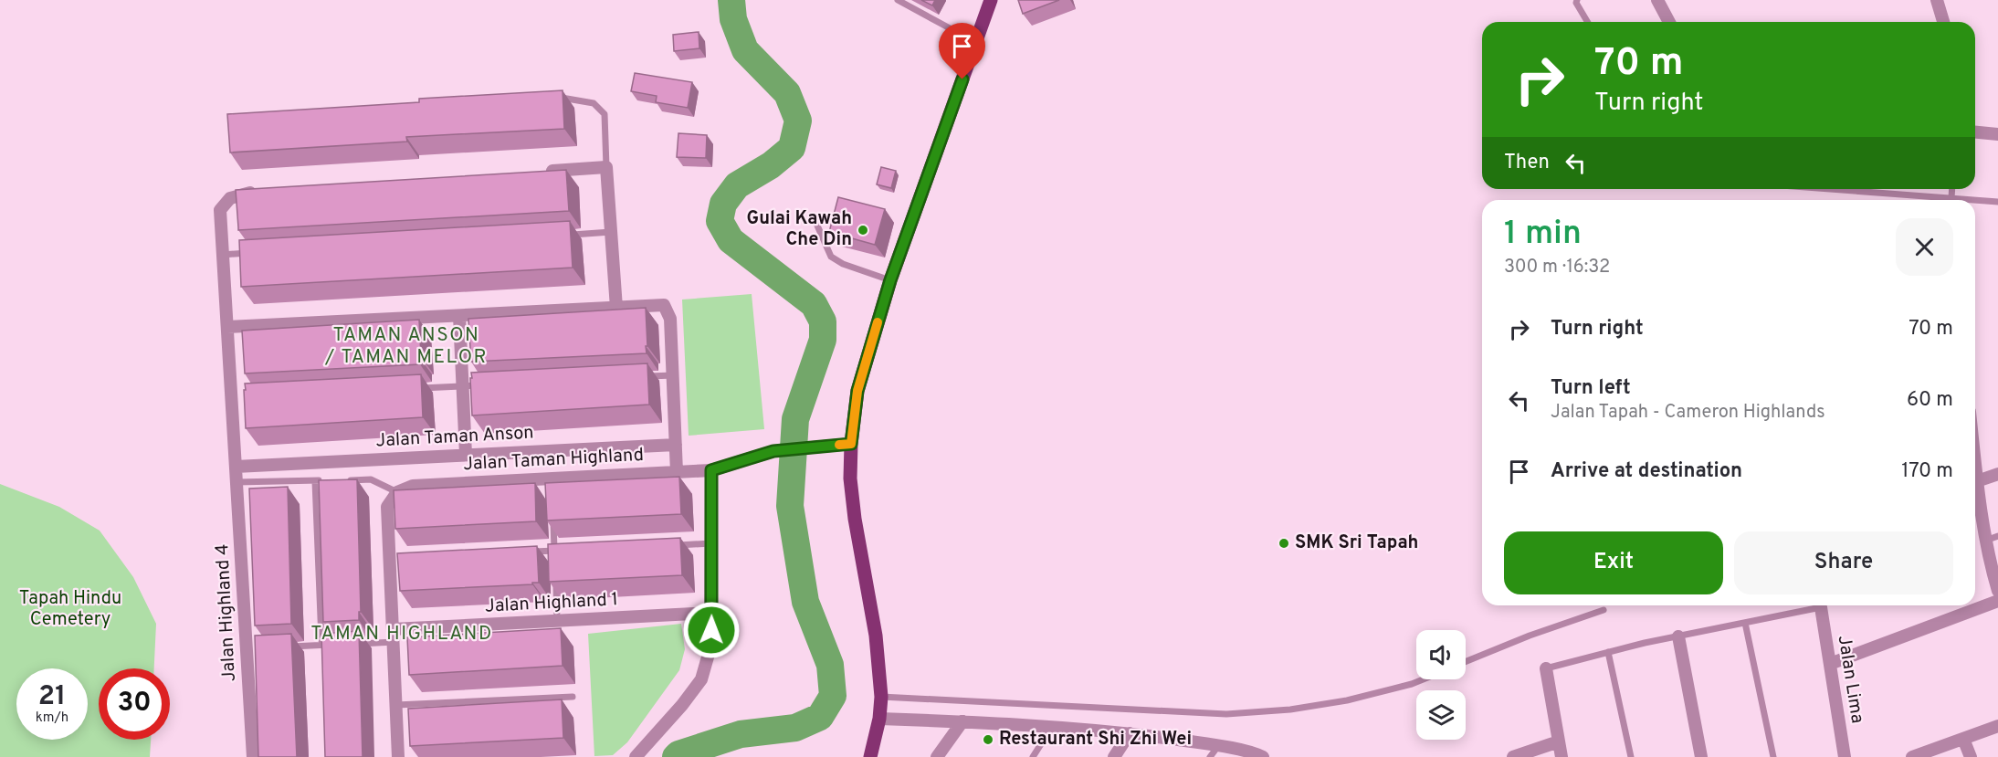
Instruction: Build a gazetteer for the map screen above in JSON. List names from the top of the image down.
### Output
{
  "streets": {
    "street": [
      "Jalan Taman Anson",
      "Jalan Taman Highland",
      "Jalan Highland 1",
      "Jalan Highland 4",
      "Jalan Lima"
    ]
  },
  "crossings": [
    ["Jalan Taman Anson", "Jalan Highland 4"]
  ],
  "districts": ["TAMAN ANSON / TAMAN MELOR", "TAMAN HIGHLAND"],
  "parks": ["Tapah Hindu Cemetery"],
  "places": ["Gulai Kawah Che Din", "SMK Sri Tapah", "Restaurant Shi Zhi Wei"],
  "page": {
    "turn": ["70 m", "Turn right"],
    "then": "Then",
    "heading": ["1 min", "300 m · 16:32"],
    "list": [
      {
        "name": "Turn right",
        "value": "70 m"
      },
      {
        "name": "Turn left",
        "note": "Jalan Tapah - Cameron Highlands",
        "value": "60 m"
      },
      {
        "name": "Arrive at destination",
        "value": "170 m"
      }
    ],
    "buttons": ["Exit", "Share"],
    "speed": "21 km/h",
    "limit": "30"
  }
}
